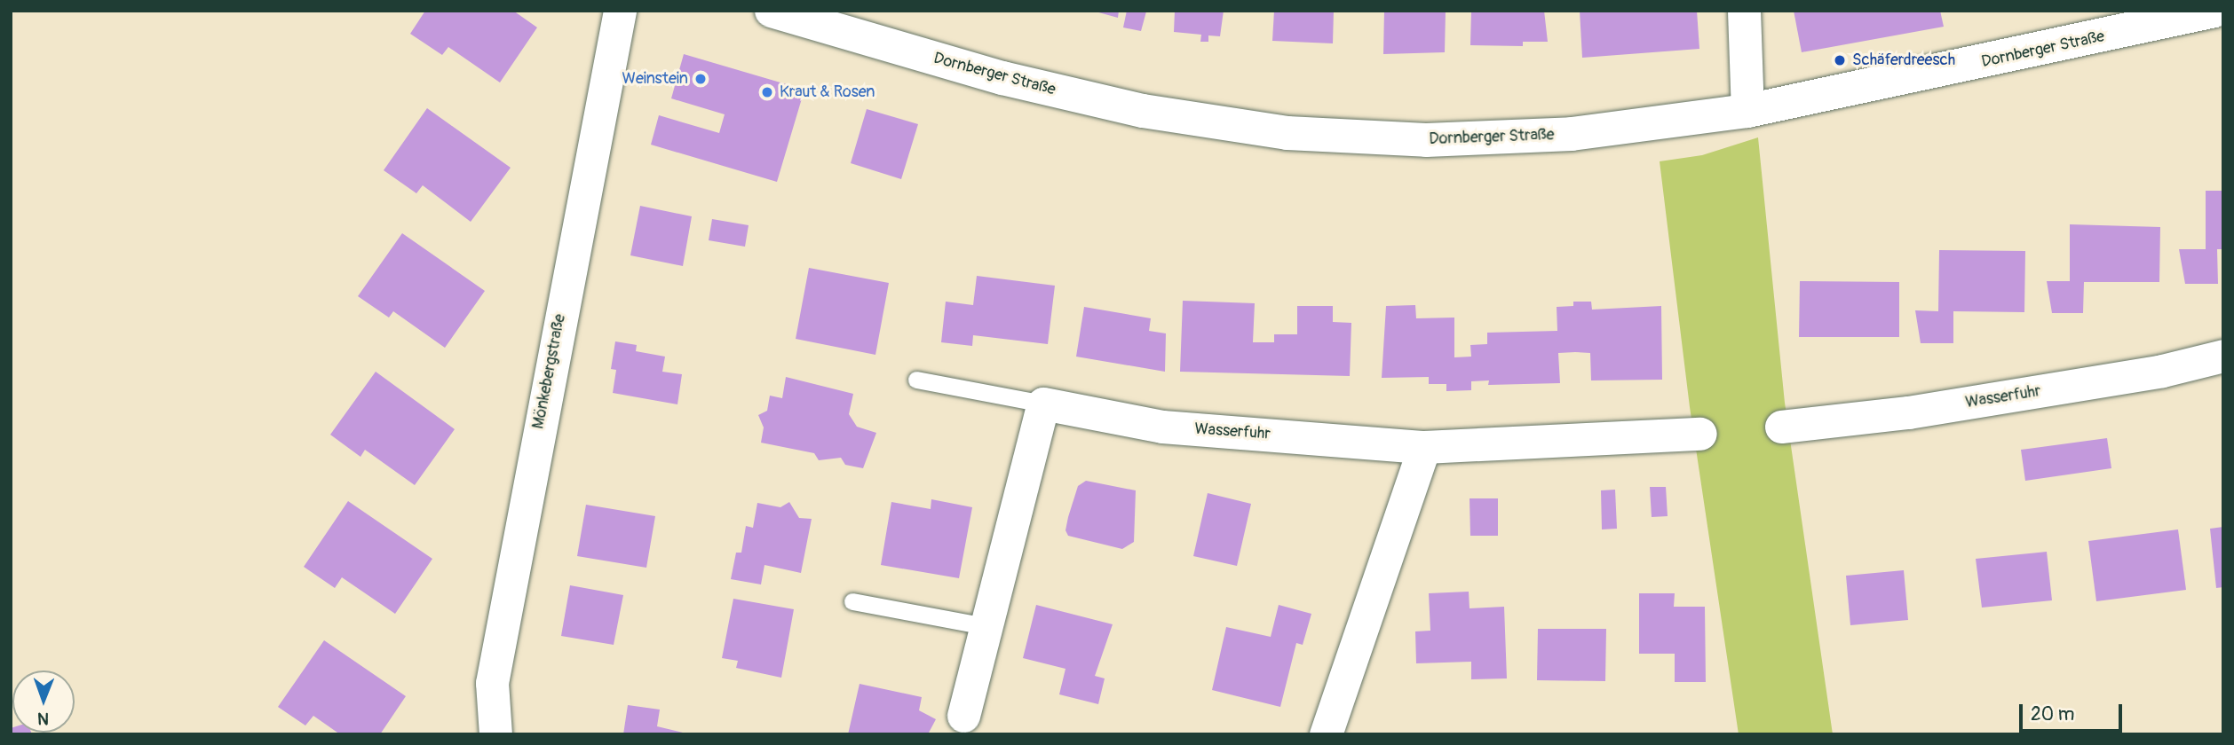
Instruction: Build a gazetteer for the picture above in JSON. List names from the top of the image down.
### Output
{
  "streets": {
    "main road": ["Dornberger Straße"],
    "street": ["Mönkebergstraße", "Wasserfuhr"]
  },
  "places": ["Schäferdreesch", "Weinstein", "Kraut & Rosen"],
  "scale_bar": "20 m",
  "north": "bottom"
}
